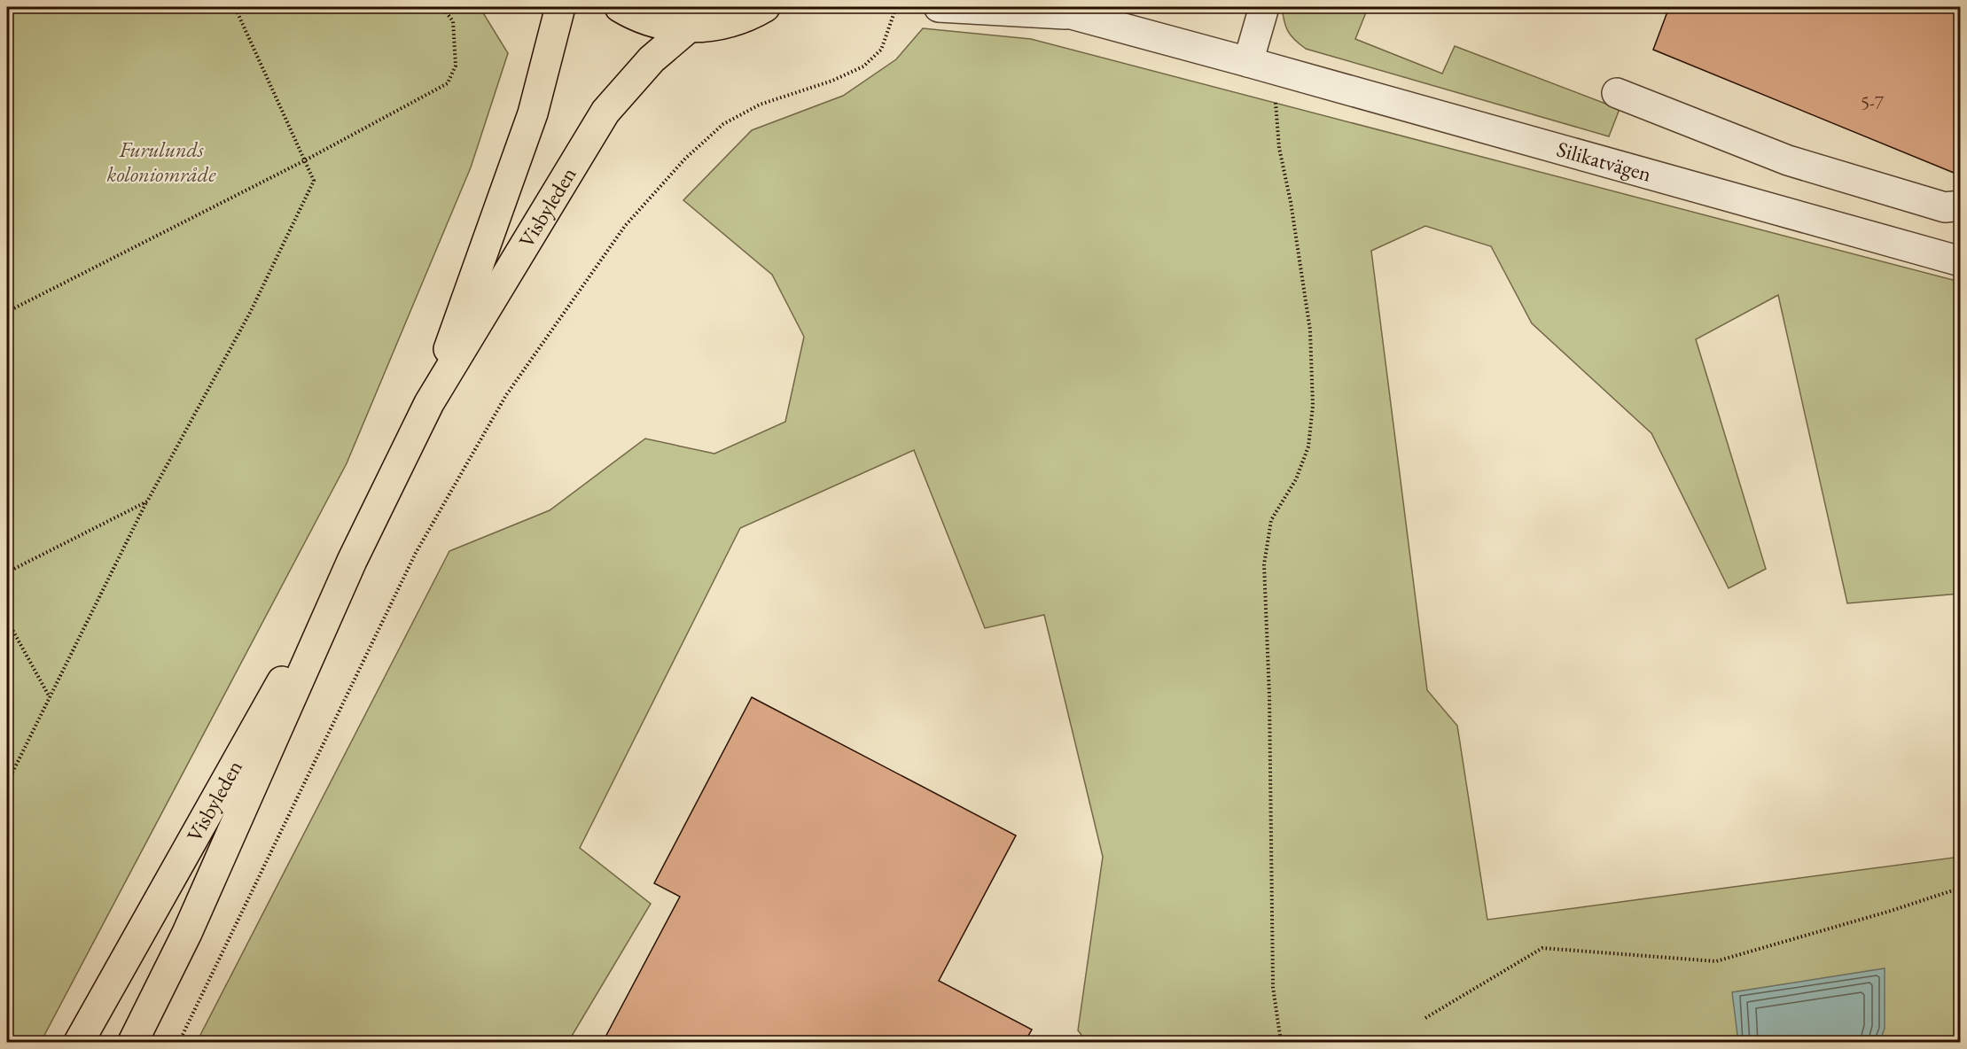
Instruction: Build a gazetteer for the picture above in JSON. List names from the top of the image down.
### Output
{
  "streets": {
    "main road": ["Visbyleden"],
    "street": ["Silikatvägen"]
  },
  "parks": ["Furulunds koloniområde"],
  "house_numbers": ["5-7"]
}
